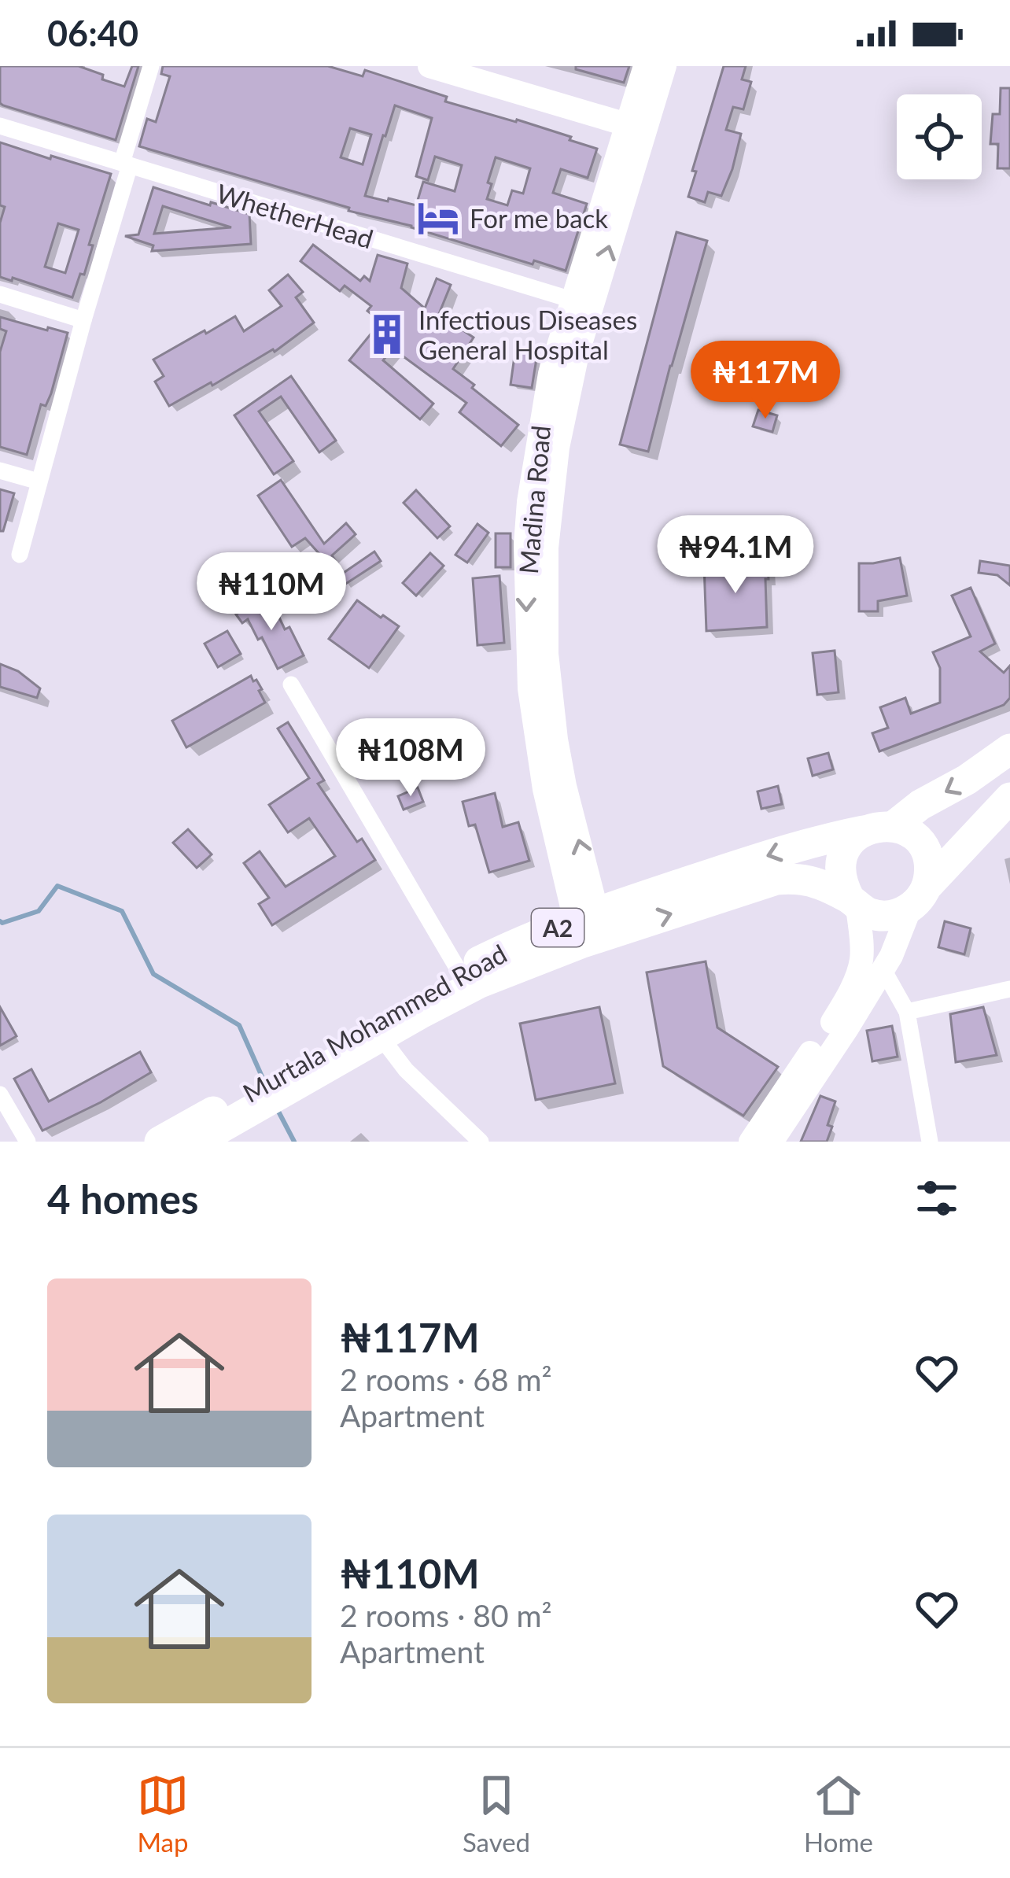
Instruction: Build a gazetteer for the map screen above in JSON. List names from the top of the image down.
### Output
{
  "streets": {
    "highway": ["A2", "Murtala Mohammed Road"],
    "main road": ["Madina Road"],
    "street": ["WhetherHead"]
  },
  "crossings": [
    ["WhetherHead", "Madina Road"],
    ["Madina Road", "Murtala Mohammed Road"],
    ["A2", "Murtala Mohammed Road"]
  ],
  "places": {
    "hotel": ["For me back"],
    "building": ["Infectious Diseases General Hospital"]
  },
  "page": {
    "status": "06:40",
    "price": [
      "₦117M",
      "₦94.1M",
      "₦110M",
      "₦108M"
    ],
    "heading": "4 homes",
    "list": [
      {
        "name": "₦117M",
        "note": "2 rooms · 68 m² · Apartment"
      },
      {
        "name": "₦110M",
        "note": "2 rooms · 80 m² · Apartment"
      }
    ],
    "tabs": ["Map", "Saved", "Home"]
  }
}
